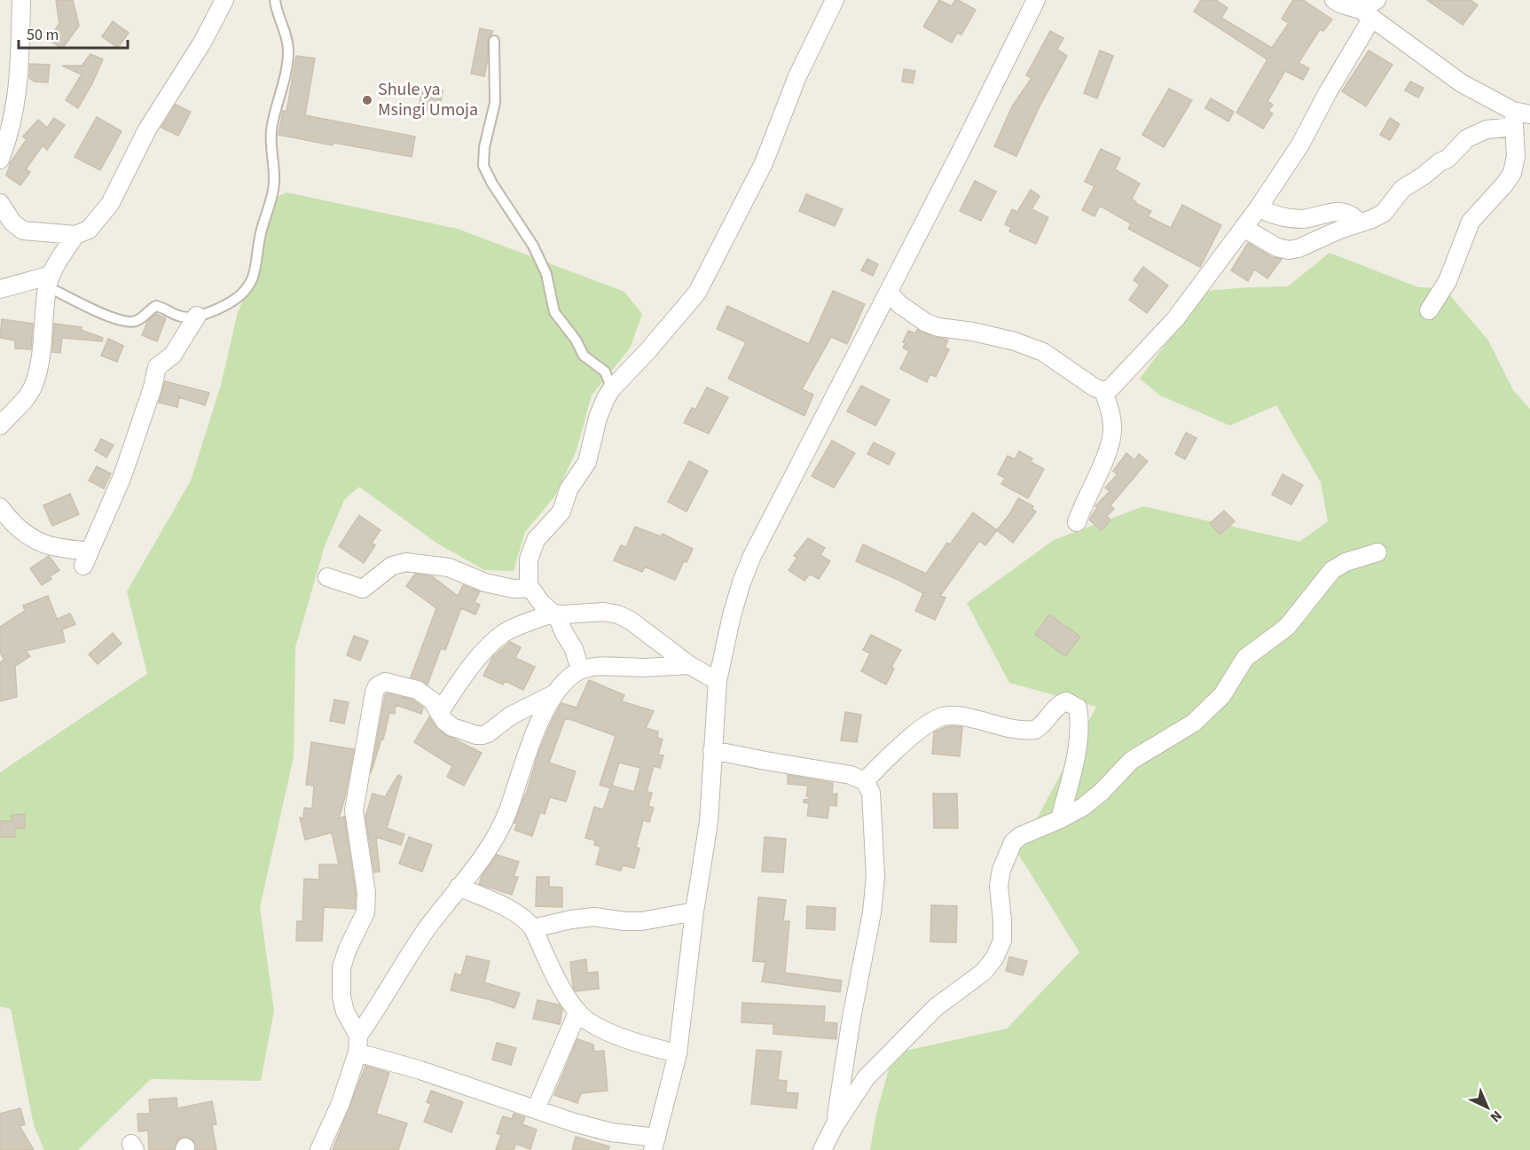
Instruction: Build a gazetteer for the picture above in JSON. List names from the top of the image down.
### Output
{
  "places": ["Shule ya Msingi Umoja"],
  "scale_bar": "50 m",
  "north": "bottom right"
}
